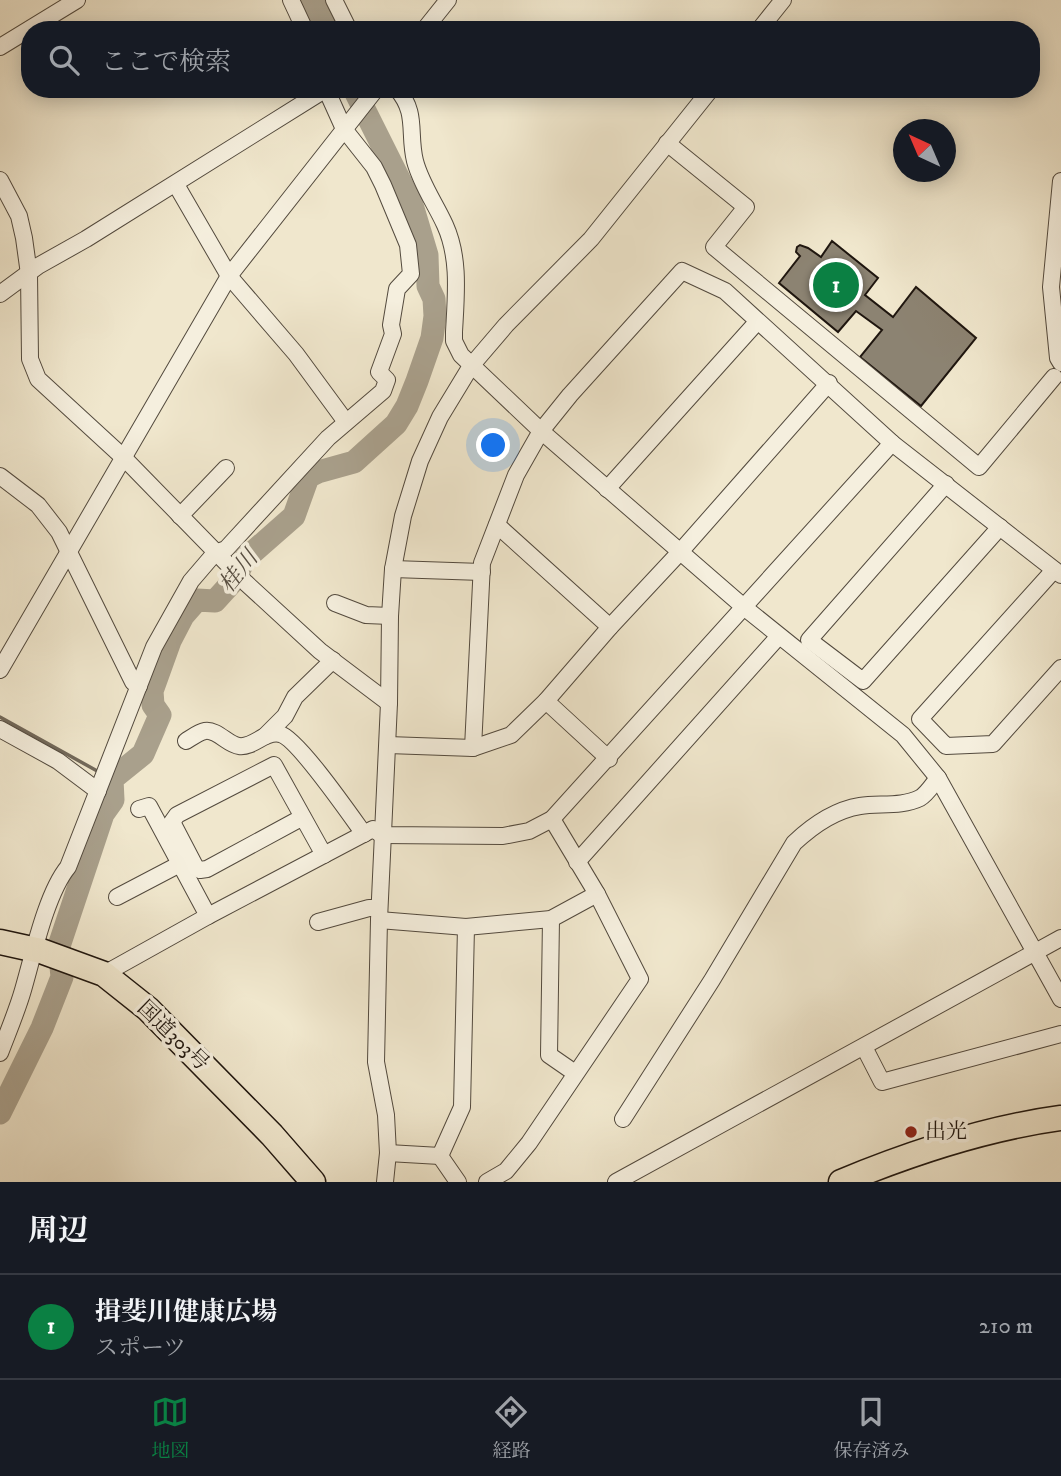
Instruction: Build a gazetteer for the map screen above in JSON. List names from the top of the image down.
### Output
{
  "streets": {
    "highway": ["国道303号"]
  },
  "water": ["桂川"],
  "places": ["出光"],
  "north": "top left",
  "page": {
    "search": "ここで検索",
    "pins": "1",
    "heading": "周辺",
    "list": [
      {
        "mark": "1",
        "name": "揖斐川健康広場",
        "note": "スポーツ",
        "value": "210 m"
      }
    ],
    "nav": ["地図", "経路", "保存済み"]
  }
}
